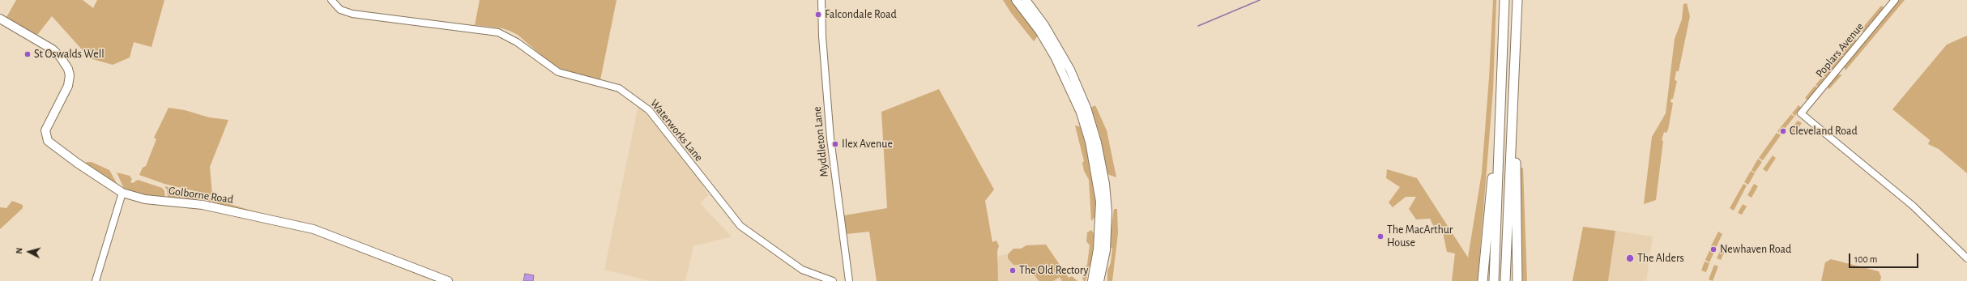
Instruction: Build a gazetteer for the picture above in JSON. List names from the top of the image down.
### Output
{
  "streets": {
    "main road": ["Golborne Road"],
    "street": ["Poplars Avenue", "Waterworks Lane", "Myddleton Lane"]
  },
  "places": [
    "Falcondale Road",
    "St Oswalds Well",
    "Cleveland Road",
    "Ilex Avenue",
    "The MacArthur House",
    "Newhaven Road",
    "The Alders",
    "The Old Rectory"
  ],
  "scale_bar": "100 m",
  "north": "left"
}
